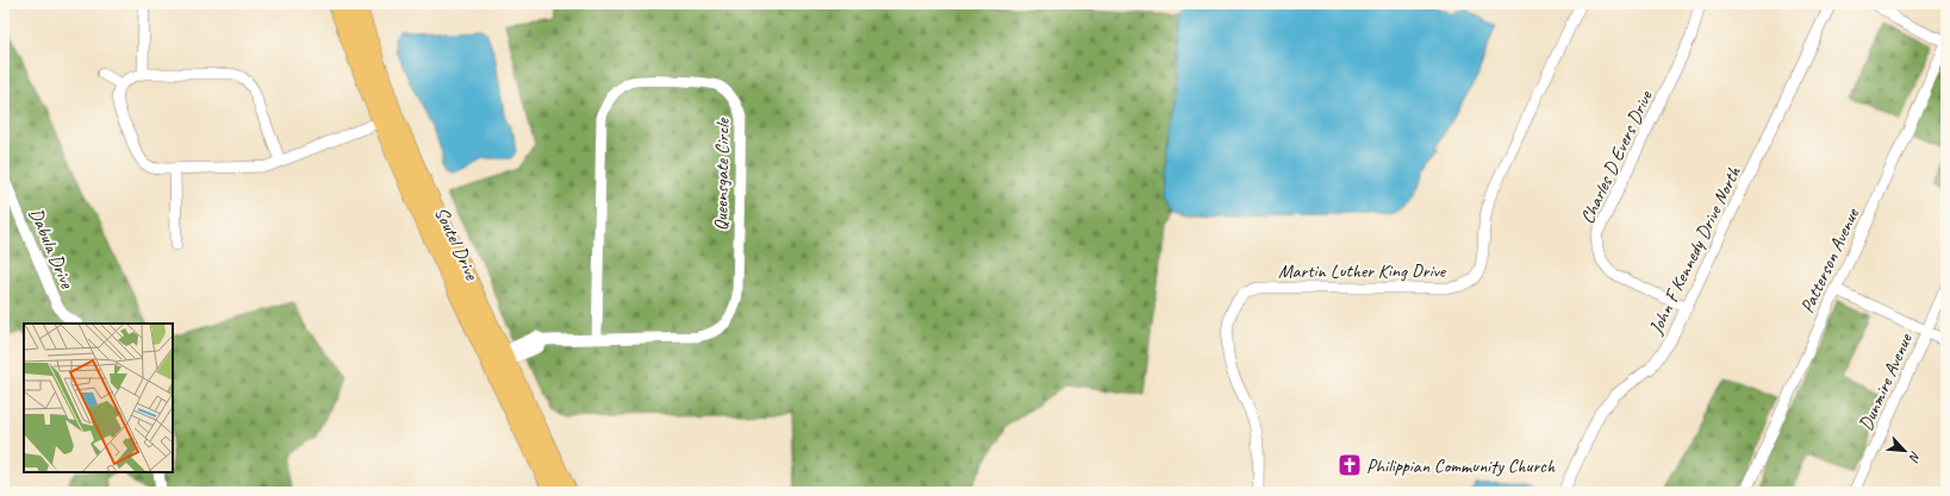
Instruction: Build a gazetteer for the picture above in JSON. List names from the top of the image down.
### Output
{
  "streets": {
    "main road": ["Soutel Drive"],
    "street": [
      "Charles D Evers Drive",
      "Queensgate Circle",
      "Dabula Drive",
      "John F Kennedy Drive North",
      "Patterson Avenue",
      "Martin Luther King Drive",
      "Dunmire Avenue"
    ]
  },
  "crossings": [
    ["Charles D Evers Drive", "John F Kennedy Drive North"],
    ["Queensgate Circle", "Soutel Drive"]
  ],
  "places": {
    "church": ["Philippian Community Church"]
  },
  "north": "bottom right"
}
